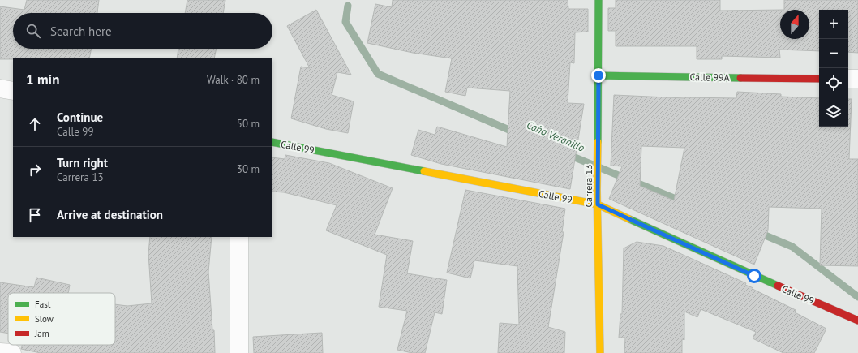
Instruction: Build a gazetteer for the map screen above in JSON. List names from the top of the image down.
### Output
{
  "streets": {
    "street": ["Calle 99A", "Calle 99", "Carrera 13"]
  },
  "crossings": [
    ["Calle 99A", "Carrera 13"],
    ["Calle 99", "Carrera 13"]
  ],
  "water": ["Caño Veranillo"],
  "legend": ["Fast", "Slow", "Jam"],
  "north": "top",
  "page": {
    "map_buttons": ["+", "−"],
    "search": "Search here",
    "heading": ["1 min", "Walk · 80 m"],
    "list": [
      ["Continue", "Calle 99", "50 m"],
      ["Turn right", "Carrera 13", "30 m"],
      "Arrive at destination"
    ]
  }
}
